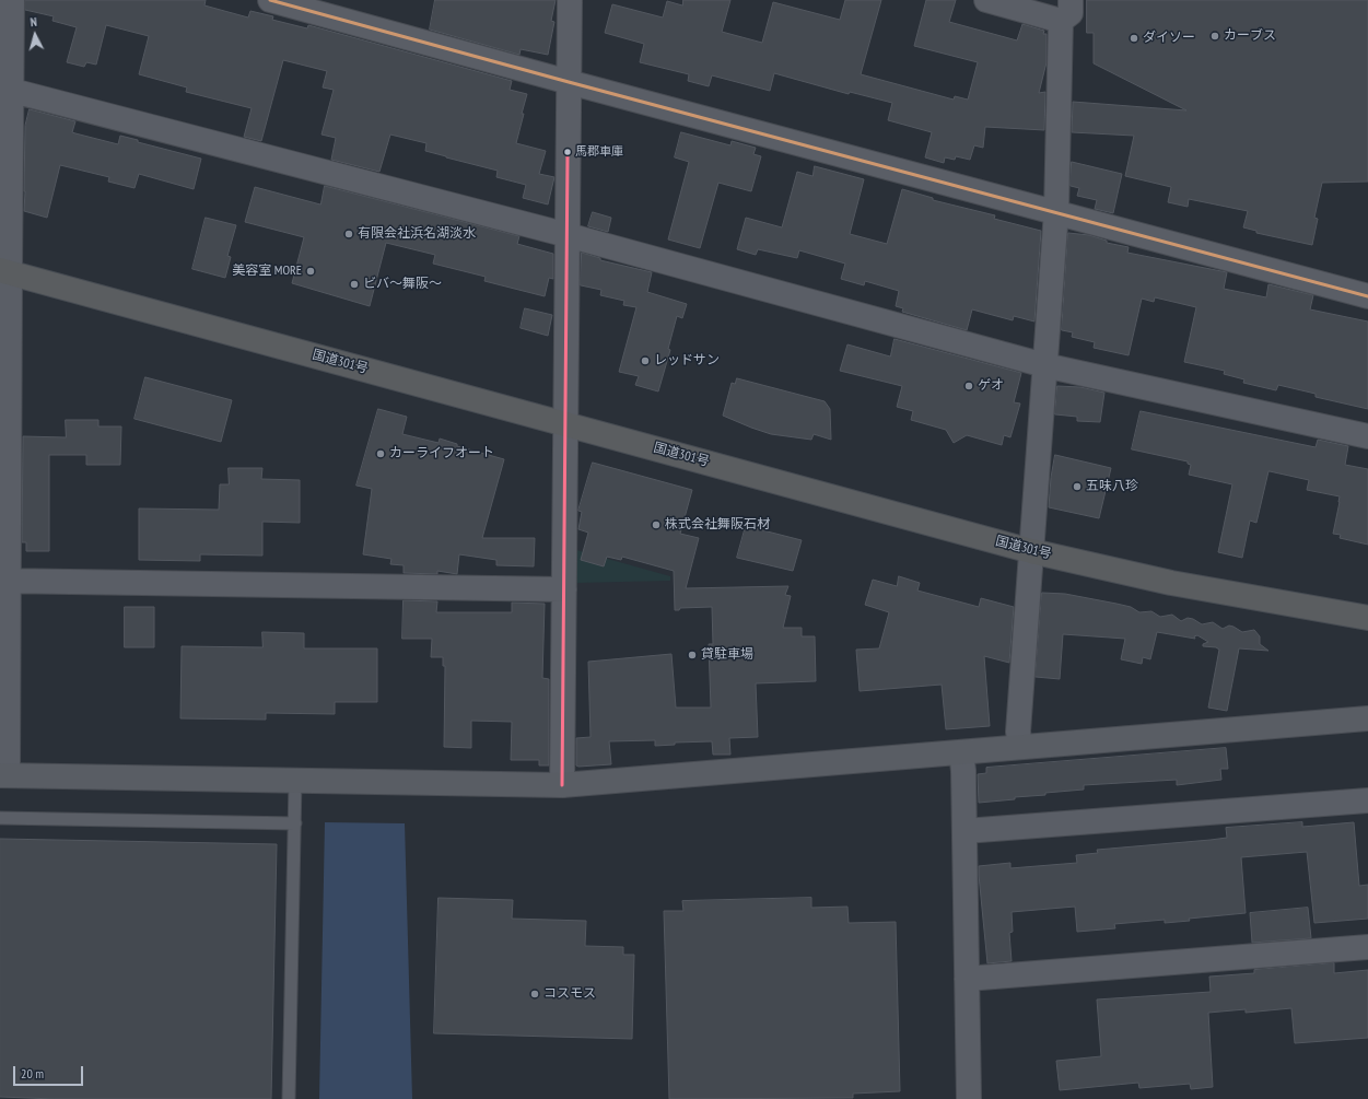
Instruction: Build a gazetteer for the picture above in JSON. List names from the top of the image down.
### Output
{
  "streets": {
    "highway": ["国道301号"]
  },
  "places": [
    "カーブス",
    "ダイソー",
    "馬郡車庫",
    "有限会社浜名湖淡水",
    "美容室 MORE",
    "ビバ～舞阪～",
    "レッドサン",
    "ゲオ",
    "カーライフオート",
    "五味八珍",
    "株式会社舞阪石材",
    "貸駐車場",
    "コスモス"
  ],
  "scale_bar": "20 m",
  "north": "top"
}
